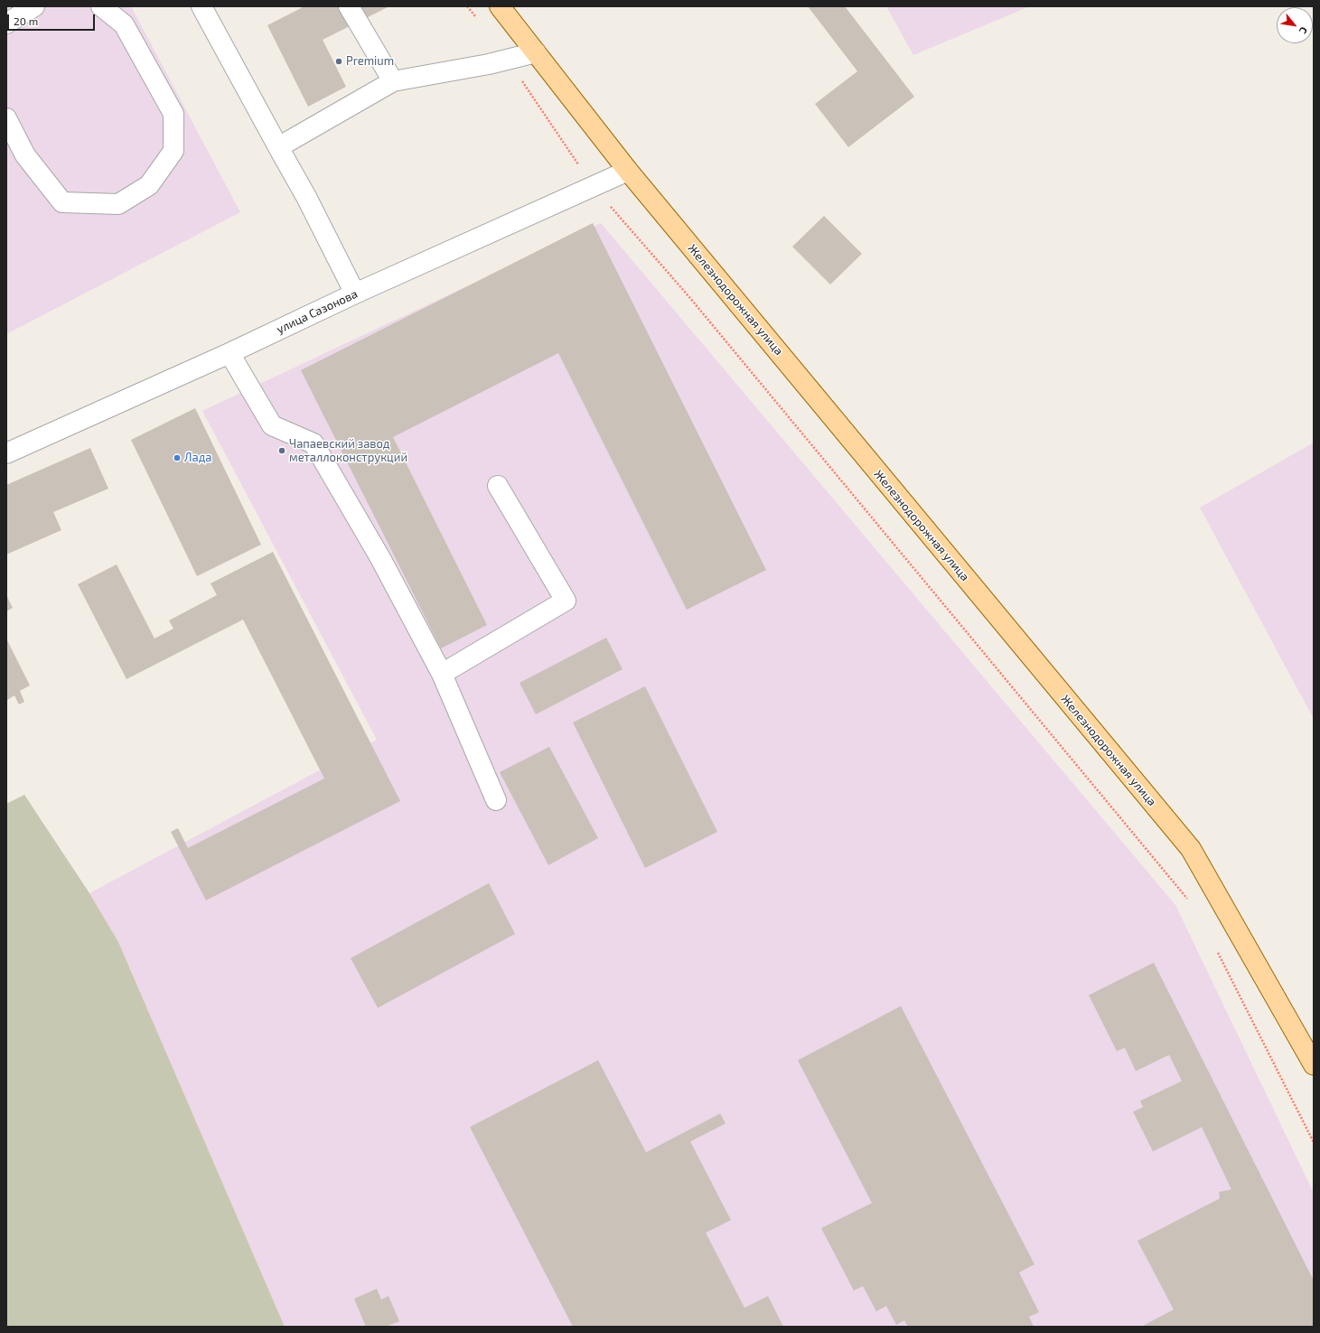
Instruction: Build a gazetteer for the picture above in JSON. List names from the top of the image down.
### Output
{
  "streets": {
    "main road": ["Железнодорожная улица"],
    "street": ["улица Сазонова"]
  },
  "crossings": [
    ["Железнодорожная улица", "улица Сазонова"]
  ],
  "places": ["Premium", "Чапаевский завод металлоконструкций", "Лада"],
  "scale_bar": "20 m",
  "north": "bottom right"
}
